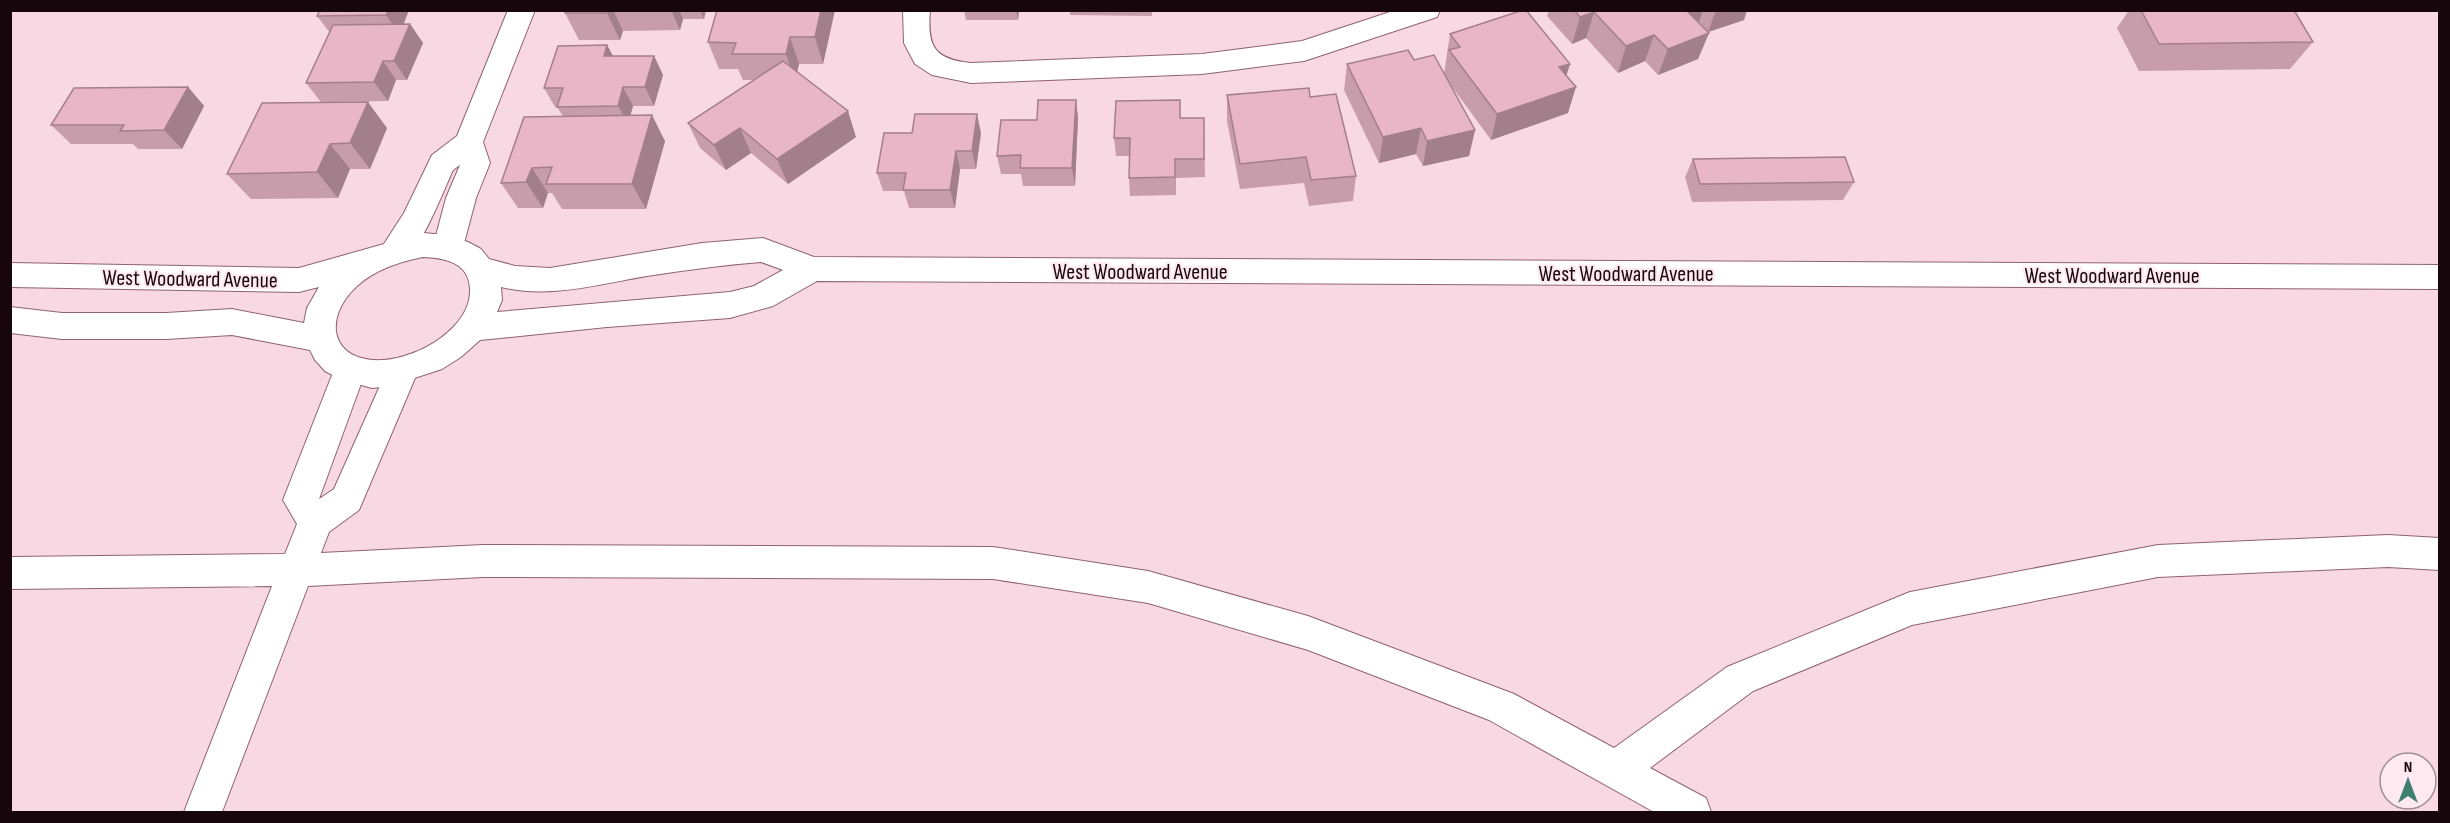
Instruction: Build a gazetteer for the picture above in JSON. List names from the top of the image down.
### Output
{
  "streets": {
    "street": ["West Woodward Avenue"]
  },
  "north": "top"
}
